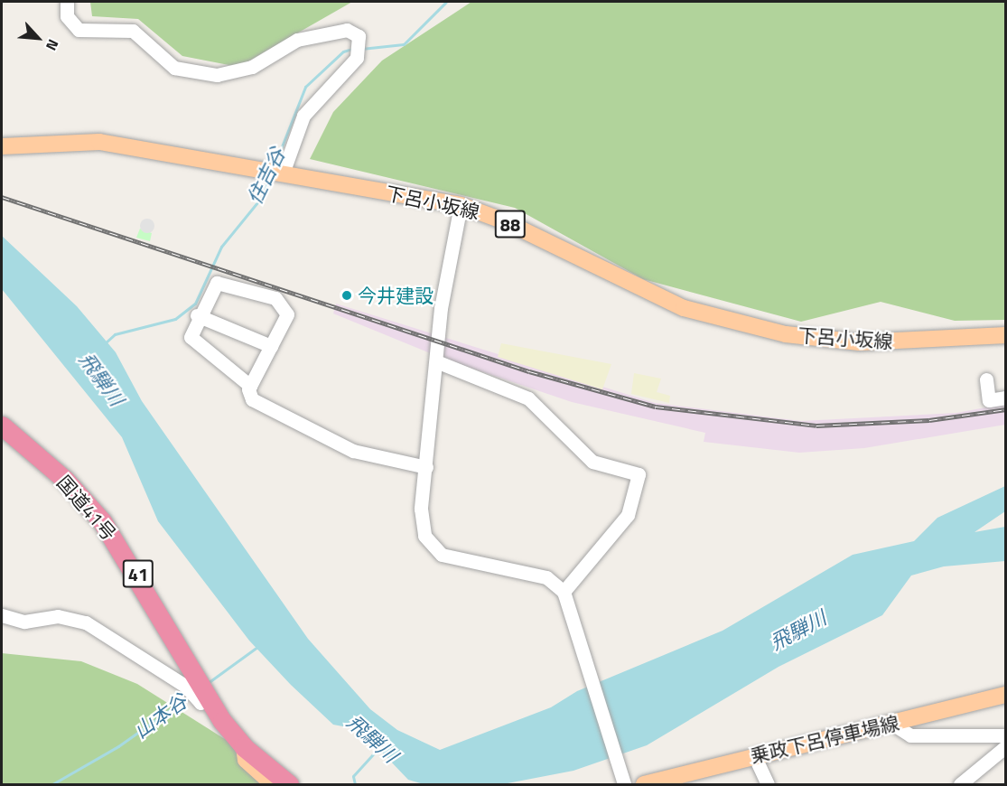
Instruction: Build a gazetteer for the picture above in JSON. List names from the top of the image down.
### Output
{
  "streets": {
    "highway": ["国道41号", "41"],
    "main road": ["下呂小坂線", "88", "乗政下呂停車場線"]
  },
  "water": ["住吉谷", "飛騨川", "山本谷"],
  "places": ["今井建設"],
  "north": "bottom right"
}
